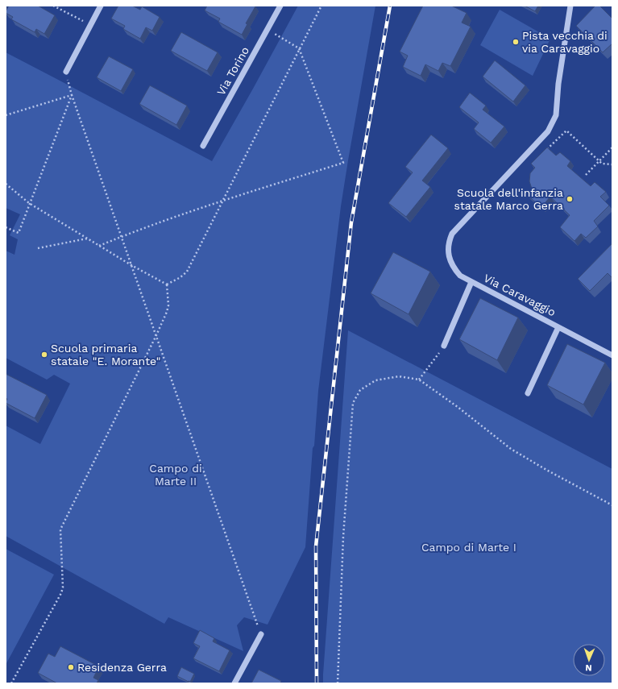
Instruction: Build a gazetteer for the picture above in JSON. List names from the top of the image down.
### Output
{
  "streets": {
    "street": ["Via Torino", "Via Caravaggio"]
  },
  "parks": ["Campo di Marte II", "Campo di Marte I"],
  "places": [
    "Pista vecchia di via Caravaggio",
    "Scuola dell'infanzia statale Marco Gerra",
    "Scuola primaria statale \"E. Morante\"",
    "Residenza Gerra"
  ],
  "north": "bottom"
}
